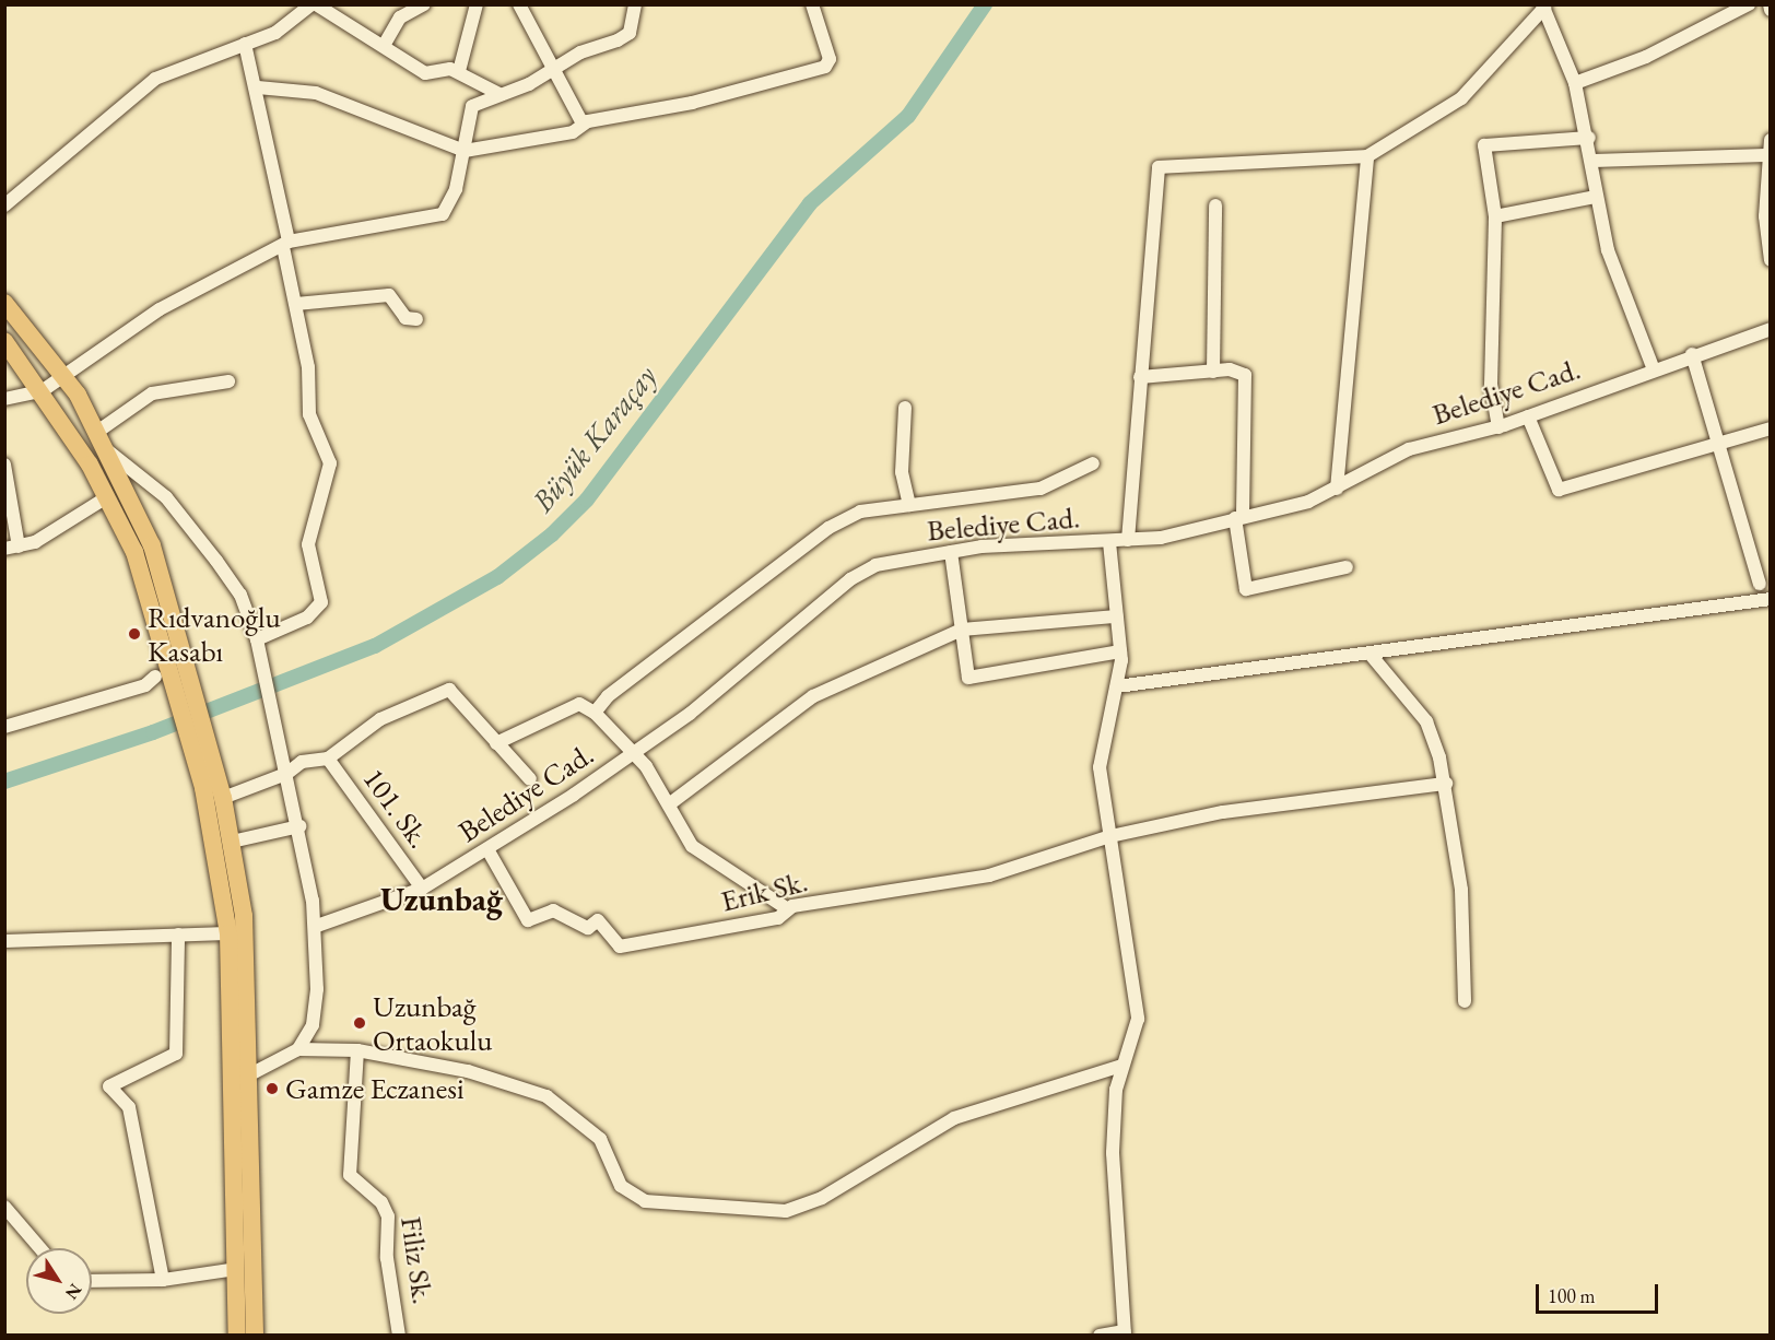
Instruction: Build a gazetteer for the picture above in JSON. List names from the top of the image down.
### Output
{
  "streets": {
    "street": [
      "Belediye Cad.",
      "101. Sk.",
      "Erik Sk.",
      "Filiz Sk."
    ]
  },
  "crossings": [
    ["Belediye Cad.", "101. Sk."],
    ["Belediye Cad.", "Erik Sk."]
  ],
  "districts": ["Uzunbağ"],
  "water": ["Büyük Karaçay"],
  "places": ["Rıdvanoğlu Kasabı", "Uzunbağ Ortaokulu", "Gamze Eczanesi"],
  "scale_bar": "100 m",
  "north": "bottom right"
}
